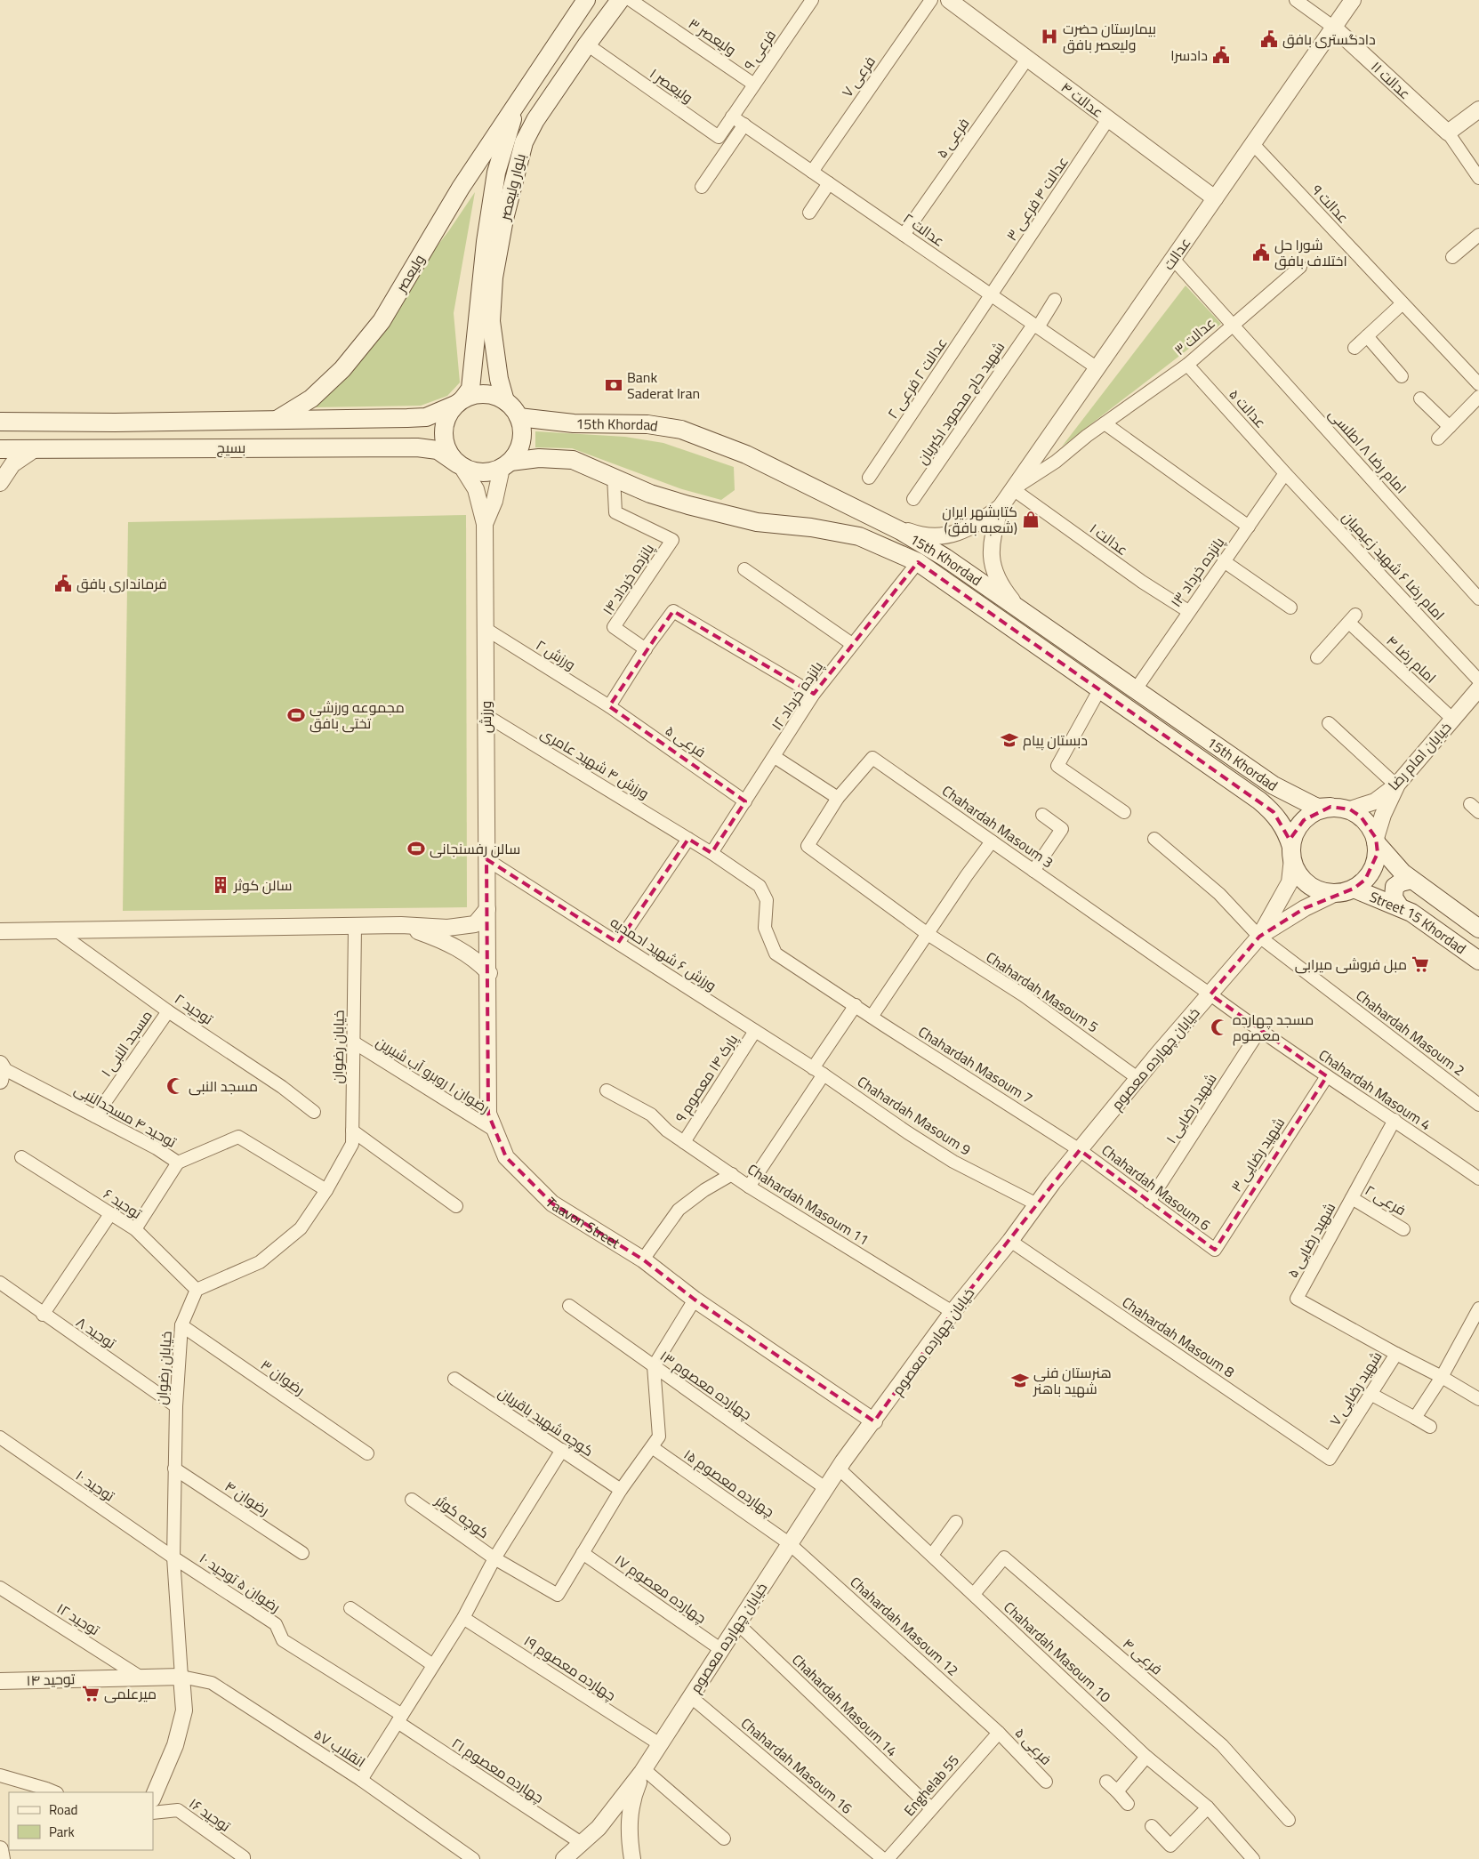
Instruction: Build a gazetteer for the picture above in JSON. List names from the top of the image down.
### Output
{
  "streets": {
    "main road": [
      "بلوار ولیعصر",
      "ولیعصر",
      "15th Khordad",
      "بسیج",
      "Street 15 Khordad"
    ],
    "street": [
      "ولیعصر ۳",
      "فرعی ۹",
      "فرعی ۷",
      "عدالت ۱۱",
      "ولیعصر ۱",
      "عدالت ۴",
      "فرعی ۵",
      "عدالت ۴ فرعی ۳",
      "عدالت ۹",
      "عدالت ۲",
      "عدالت",
      "عدالت ۳",
      "عدالت ۲ فرعی ۲",
      "شهید حاج محمود اکبریان",
      "عدالت ۵",
      "امام رضا ۸ اطلسی",
      "عدالت ۱",
      "امام رضا ۶ شهید زعیمیان",
      "پانزده خرداد ۱۳",
      "پانزده خرداد ۱۴",
      "ورزش ۲",
      "امام رضا ۴",
      "پانزده خرداد ۱۲",
      "ورزش",
      "خیابان امام رضا",
      "ورزش ۴ شهید عامری",
      "Chahardah Masoum 3",
      "ورزش ۶ شهید احمدیه",
      "Chahardah Masoum 5",
      "توحید ۲",
      "Chahardah Masoum 2",
      "مسجد النبی ۱",
      "خیابان رضوان",
      "خیابان چهارده معصوم",
      "Chahardah Masoum 7",
      "رضوان ۱ روبرو آب شیرین",
      "پارک ۱۴ معصوم ۹",
      "Chahardah Masoum 4",
      "شهید رضایی ۱",
      "توحید ۴ مسجدالنبی",
      "Chahardah Masoum 9",
      "شهید رضایی ۳",
      "Chahardah Masoum 6",
      "فرعی ۲",
      "توحید ۶",
      "Chahardah Masoum 11",
      "Taavon Street",
      "شهید رضایی ۵",
      "توحید ۸",
      "Chahardah Masoum 8",
      "رضوان ۳",
      "چهارده معصوم ۱۳",
      "شهید رضایی ۷",
      "کوچه شهید باقریان",
      "چهارده معصوم ۱۵",
      "توحید ۱۰",
      "رضوان ۴",
      "کوچه کوثر",
      "رضوان ۵ توحید ۱۰",
      "چهارده معصوم ۱۷",
      "توحید ۱۲",
      "Chahardah Masoum 12",
      "Chahardah Masoum 10",
      "فرعی ۴",
      "چهارده معصوم ۱۹",
      "توحید ۱۴",
      "Chahardah Masoum 14",
      "انقلاب ۵۷",
      "Chahardah Masoum 16",
      "چهارده معصوم ۲۱",
      "Enghelab 55",
      "توحید ۱۶"
    ]
  },
  "crossings": [
    ["ولیعصر ۳", "فرعی ۹"],
    ["فرعی ۹", "ولیعصر ۱"],
    ["فرعی ۹", "عدالت ۲"],
    ["فرعی ۷", "عدالت ۲"],
    ["عدالت ۱۱", "عدالت"],
    ["ولیعصر ۱", "بلوار ولیعصر"],
    ["ولیعصر ۱", "عدالت ۲"],
    ["عدالت ۴", "فرعی ۵"],
    ["عدالت ۴", "عدالت ۴ فرعی ۳"],
    ["عدالت ۴", "عدالت"],
    ["فرعی ۵", "عدالت ۲"],
    ["فرعی ۵", "ورزش ۲"],
    ["فرعی ۵", "پانزده خرداد ۱۲"],
    ["فرعی ۵", "Chahardah Masoum 12"],
    ["فرعی ۵", "Enghelab 55"],
    ["بلوار ولیعصر", "ولیعصر"],
    ["بلوار ولیعصر", "15th Khordad"],
    ["بلوار ولیعصر", "بسیج"],
    ["بلوار ولیعصر", "ورزش"],
    ["عدالت ۴ فرعی ۳", "عدالت ۲"],
    ["عدالت ۴ فرعی ۳", "عدالت ۲ فرعی ۲"],
    ["عدالت ۹", "عدالت"],
    ["عدالت ۲", "عدالت"],
    ["عدالت ۲", "عدالت ۲ فرعی ۲"],
    ["عدالت ۲", "شهید حاج محمود اکبریان"],
    ["عدالت", "عدالت ۳"],
    ["عدالت", "15th Khordad"],
    ["عدالت", "امام رضا ۸ اطلسی"],
    ["عدالت", "عدالت ۱"],
    ["ولیعصر", "15th Khordad"],
    ["ولیعصر", "بسیج"],
    ["ولیعصر", "ورزش"],
    ["عدالت ۳", "عدالت ۵"],
    ["عدالت ۳", "امام رضا ۸ اطلسی"],
    ["عدالت ۳", "عدالت ۱"],
    ["عدالت ۵", "امام رضا ۶ شهید زعیمیان"],
    ["عدالت ۵", "پانزده خرداد ۱۳"],
    ["15th Khordad", "بسیج"],
    ["15th Khordad", "پانزده خرداد ۱۳"],
    ["15th Khordad", "پانزده خرداد ۱۴"],
    ["15th Khordad", "پانزده خرداد ۱۲"],
    ["15th Khordad", "ورزش"],
    ["15th Khordad", "خیابان امام رضا"],
    ["15th Khordad", "Street 15 Khordad"],
    ["بسیج", "ورزش"],
    ["عدالت ۱", "پانزده خرداد ۱۳"],
    ["امام رضا ۶ شهید زعیمیان", "پانزده خرداد ۱۳"],
    ["ورزش ۲", "ورزش"],
    ["امام رضا ۴", "خیابان امام رضا"],
    ["پانزده خرداد ۱۲", "ورزش ۴ شهید عامری"],
    ["ورزش", "ورزش ۴ شهید عامری"],
    ["ورزش", "ورزش ۶ شهید احمدیه"],
    ["ورزش", "Taavon Street"],
    ["خیابان امام رضا", "Street 15 Khordad"],
    ["ورزش ۴ شهید عامری", "Chahardah Masoum 7"],
    ["Chahardah Masoum 3", "Chahardah Masoum 5"],
    ["Chahardah Masoum 3", "خیابان چهارده معصوم"],
    ["Chahardah Masoum 3", "Chahardah Masoum 4"],
    ["ورزش ۶ شهید احمدیه", "پارک ۱۴ معصوم ۹"],
    ["ورزش ۶ شهید احمدیه", "Chahardah Masoum 9"],
    ["Chahardah Masoum 5", "خیابان چهارده معصوم"],
    ["توحید ۲", "مسجد النبی ۱"],
    ["Chahardah Masoum 2", "خیابان چهارده معصوم"],
    ["مسجد النبی ۱", "توحید ۴ مسجدالنبی"],
    ["خیابان رضوان", "رضوان ۱ روبرو آب شیرین"],
    ["خیابان رضوان", "توحید ۴ مسجدالنبی"],
    ["خیابان رضوان", "توحید ۶"],
    ["خیابان رضوان", "توحید ۸"],
    ["خیابان رضوان", "رضوان ۳"],
    ["خیابان رضوان", "توحید ۱۰"],
    ["خیابان رضوان", "رضوان ۴"],
    ["خیابان رضوان", "رضوان ۵ توحید ۱۰"],
    ["خیابان رضوان", "توحید ۱۴"],
    ["خیابان رضوان", "انقلاب ۵۷"],
    ["خیابان چهارده معصوم", "Chahardah Masoum 7"],
    ["خیابان چهارده معصوم", "Chahardah Masoum 4"],
    ["خیابان چهارده معصوم", "Chahardah Masoum 9"],
    ["خیابان چهارده معصوم", "Chahardah Masoum 6"],
    ["خیابان چهارده معصوم", "Chahardah Masoum 11"],
    ["خیابان چهارده معصوم", "Taavon Street"],
    ["خیابان چهارده معصوم", "Chahardah Masoum 8"],
    ["خیابان چهارده معصوم", "چهارده معصوم ۱۳"],
    ["خیابان چهارده معصوم", "چهارده معصوم ۱۵"],
    ["خیابان چهارده معصوم", "چهارده معصوم ۱۷"],
    ["خیابان چهارده معصوم", "Chahardah Masoum 12"],
    ["خیابان چهارده معصوم", "Chahardah Masoum 10"],
    ["خیابان چهارده معصوم", "چهارده معصوم ۱۹"],
    ["خیابان چهارده معصوم", "Chahardah Masoum 14"],
    ["خیابان چهارده معصوم", "Chahardah Masoum 16"],
    ["Chahardah Masoum 7", "Chahardah Masoum 6"],
    ["رضوان ۱ روبرو آب شیرین", "Taavon Street"],
    ["Chahardah Masoum 4", "شهید رضایی ۱"],
    ["Chahardah Masoum 4", "شهید رضایی ۳"],
    ["Chahardah Masoum 4", "شهید رضایی ۵"],
    ["شهید رضایی ۱", "Chahardah Masoum 6"],
    ["شهید رضایی ۳", "Chahardah Masoum 6"],
    ["فرعی ۲", "شهید رضایی ۵"],
    ["Chahardah Masoum 11", "Taavon Street"],
    ["شهید رضایی ۵", "شهید رضایی ۷"],
    ["Chahardah Masoum 8", "شهید رضایی ۷"],
    ["چهارده معصوم ۱۵", "Chahardah Masoum 12"],
    ["توحید ۱۰", "رضوان ۵ توحید ۱۰"],
    ["کوچه کوثر", "چهارده معصوم ۱۷"],
    ["رضوان ۵ توحید ۱۰", "چهارده معصوم ۲۱"],
    ["توحید ۱۲", "توحید ۱۴"],
    ["Chahardah Masoum 12", "Enghelab 55"],
    ["Chahardah Masoum 10", "فرعی ۴"],
    ["توحید ۱۴", "انقلاب ۵۷"],
    ["Chahardah Masoum 14", "Enghelab 55"]
  ],
  "places": {
    "hospital": ["بیمارستان حضرت ولیعصر بافق"],
    "public building": [
      "دادگستری بافق",
      "دادسرا",
      "شورا حل اختلاف بافق",
      "فرمانداری بافق"
    ],
    "bank": ["Bank Saderat Iran"],
    "shop": ["کتابشهر ایران (شعبه بافق)"],
    "sports": ["مجموعه ورزشی تختی بافق", "سالن رفسنجانی"],
    "school or university": ["دبستان پیام", "هنرستان فنی شهید باهنر"],
    "building": ["سالن کوثر"],
    "supermarket": ["مبل فروشی میرابی", "میرعلمی"],
    "mosque": ["مسجد چهارده معصوم", "مسجد النبی"]
  },
  "legend": ["Road", "Park"]
}
